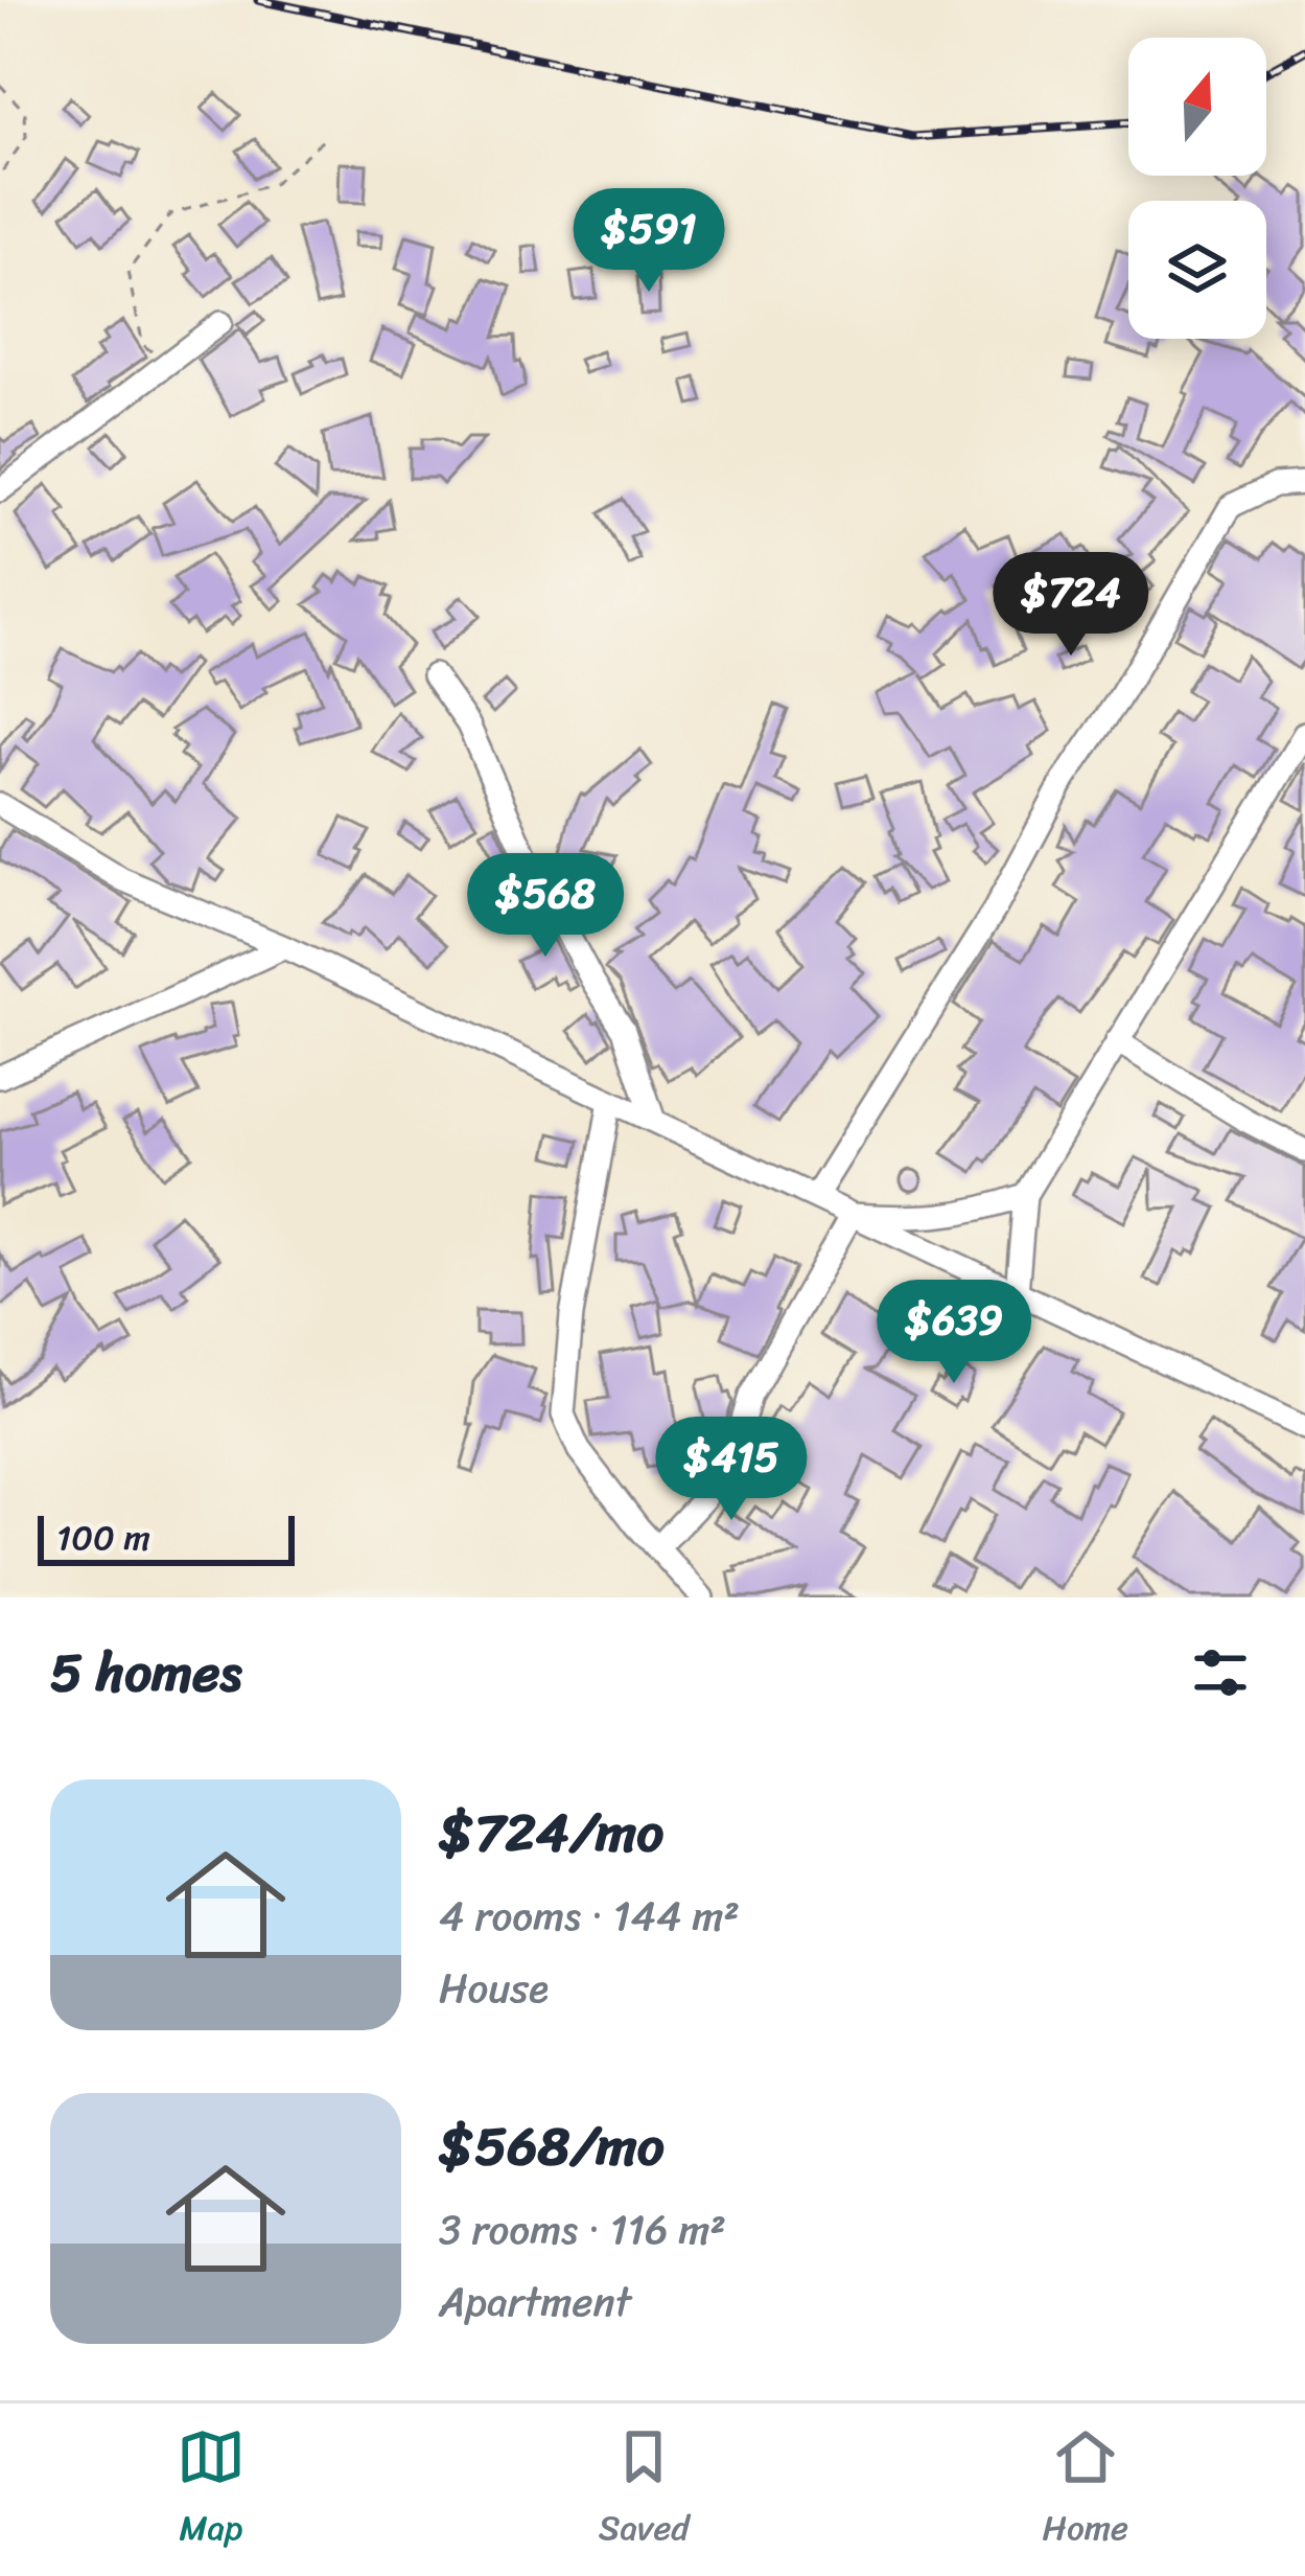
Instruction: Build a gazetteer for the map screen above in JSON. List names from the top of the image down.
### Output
{
  "scale_bar": "100 m",
  "north": "top",
  "page": {
    "price": [
      "$591",
      "$724",
      "$568",
      "$639",
      "$415"
    ],
    "scale": "100 m",
    "heading": "5 homes",
    "list": [
      {
        "name": "$724/mo",
        "note": "4 rooms · 144 m² · House"
      },
      {
        "name": "$568/mo",
        "note": "3 rooms · 116 m² · Apartment"
      }
    ],
    "tabs": ["Map", "Saved", "Home"]
  }
}
